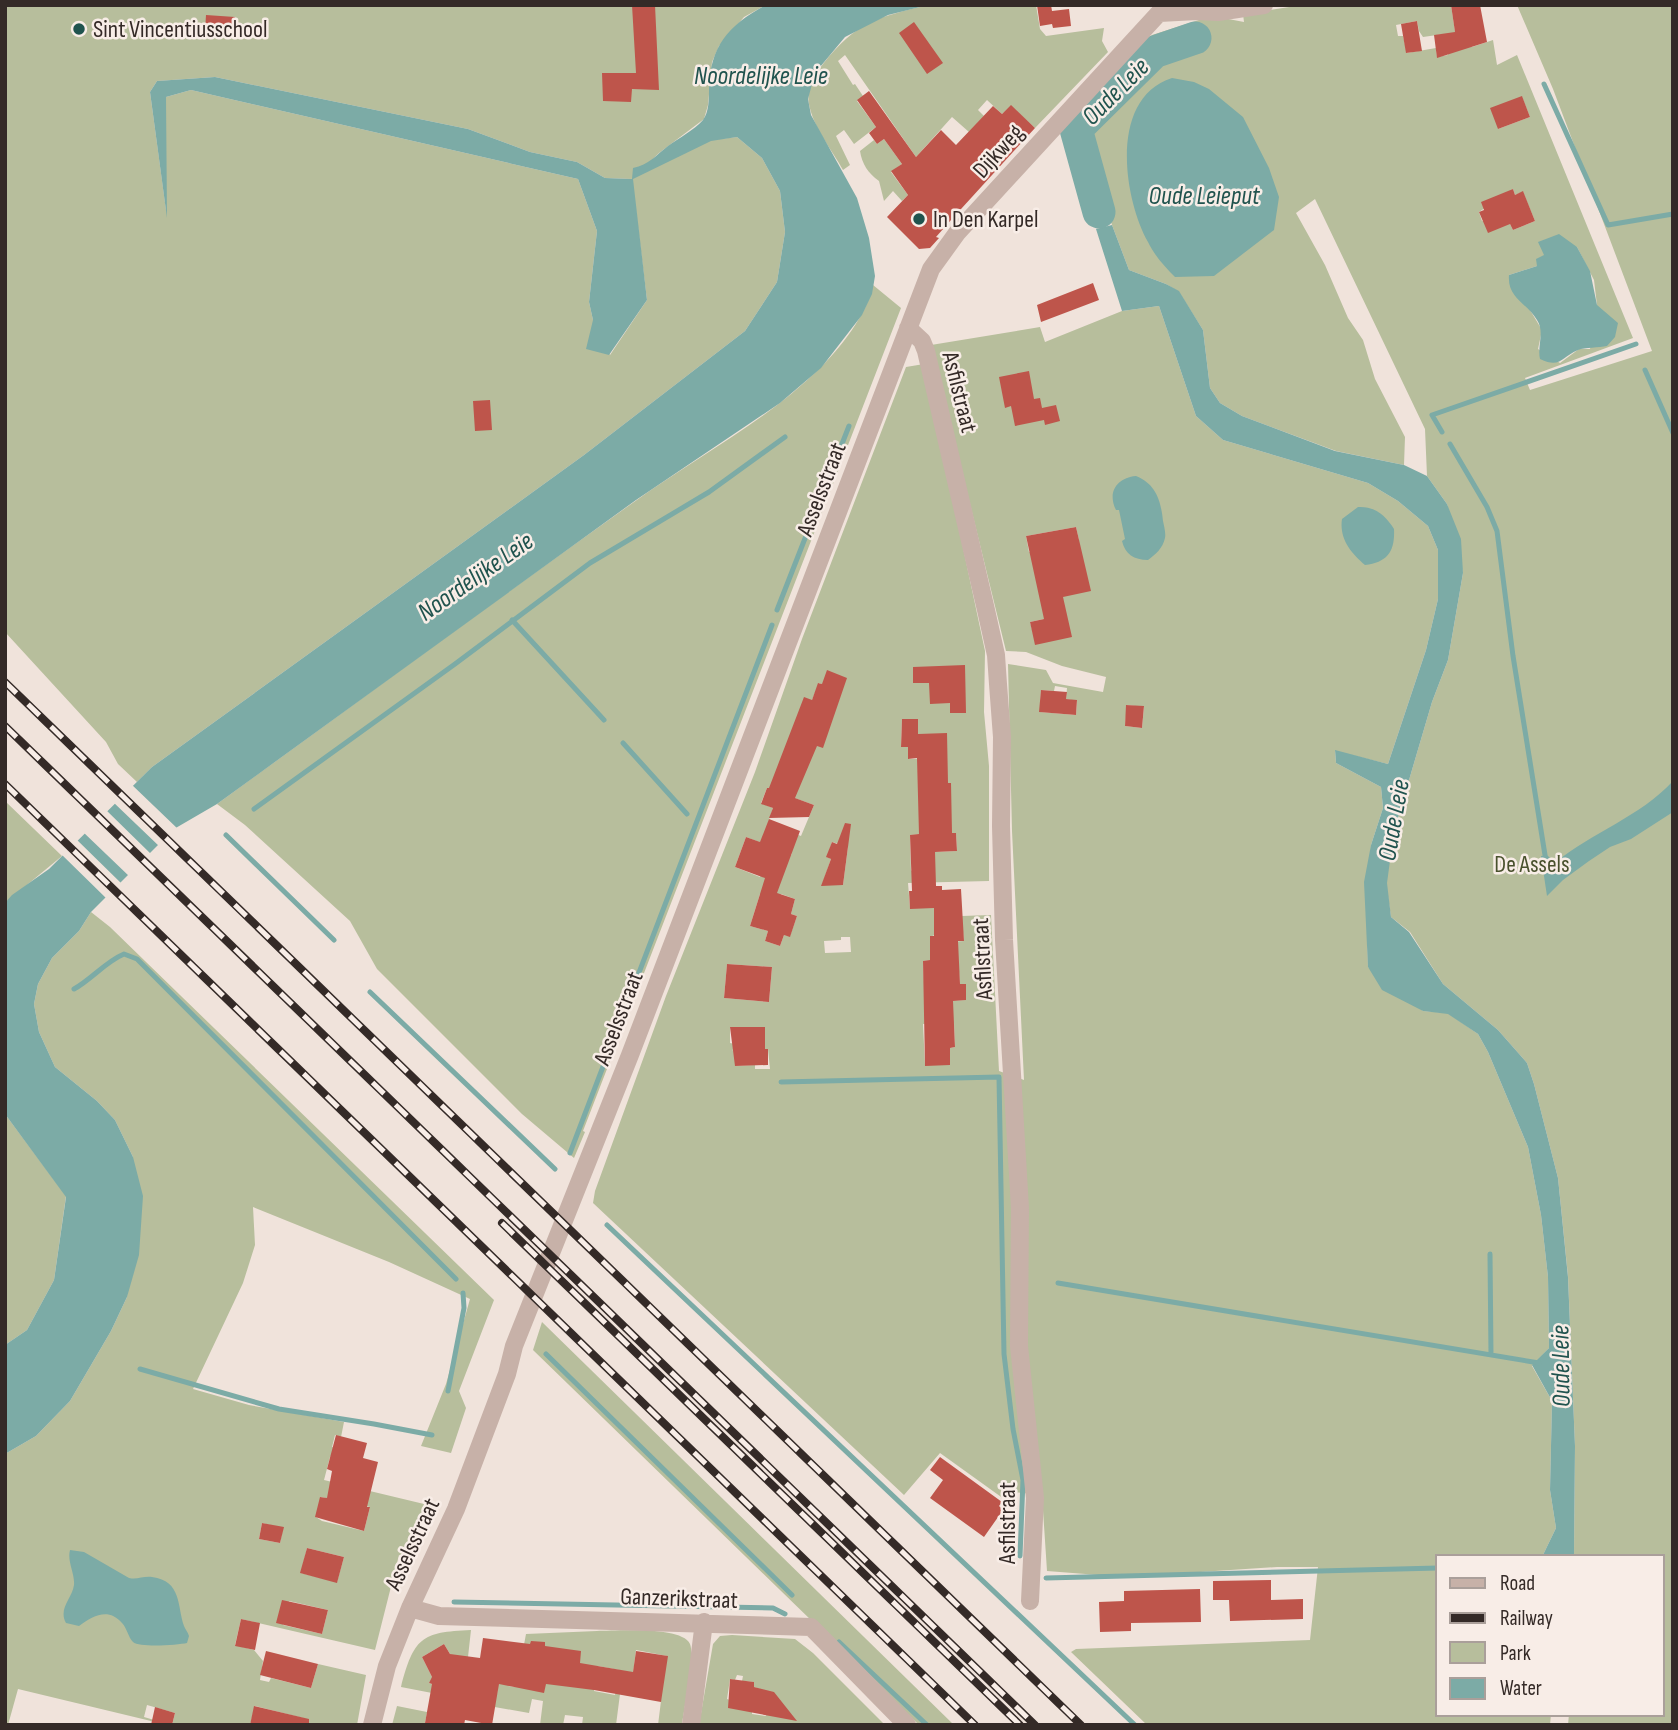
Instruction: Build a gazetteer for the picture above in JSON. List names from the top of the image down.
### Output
{
  "streets": {
    "street": [
      "Dijkweg",
      "Asfilstraat",
      "Asselsstraat",
      "Ganzerikstraat"
    ]
  },
  "crossings": [
    ["Dijkweg", "Asfilstraat"],
    ["Dijkweg", "Asselsstraat"],
    ["Asfilstraat", "Asselsstraat"],
    ["Asselsstraat", "Ganzerikstraat"]
  ],
  "water": ["Noordelijke Leie", "Oude Leie", "Oude Leieput"],
  "parks": ["De Assels"],
  "places": ["Sint Vincentiusschool", "In Den Karpel"],
  "legend": [
    "Road",
    "Railway",
    "Park",
    "Water"
  ]
}
